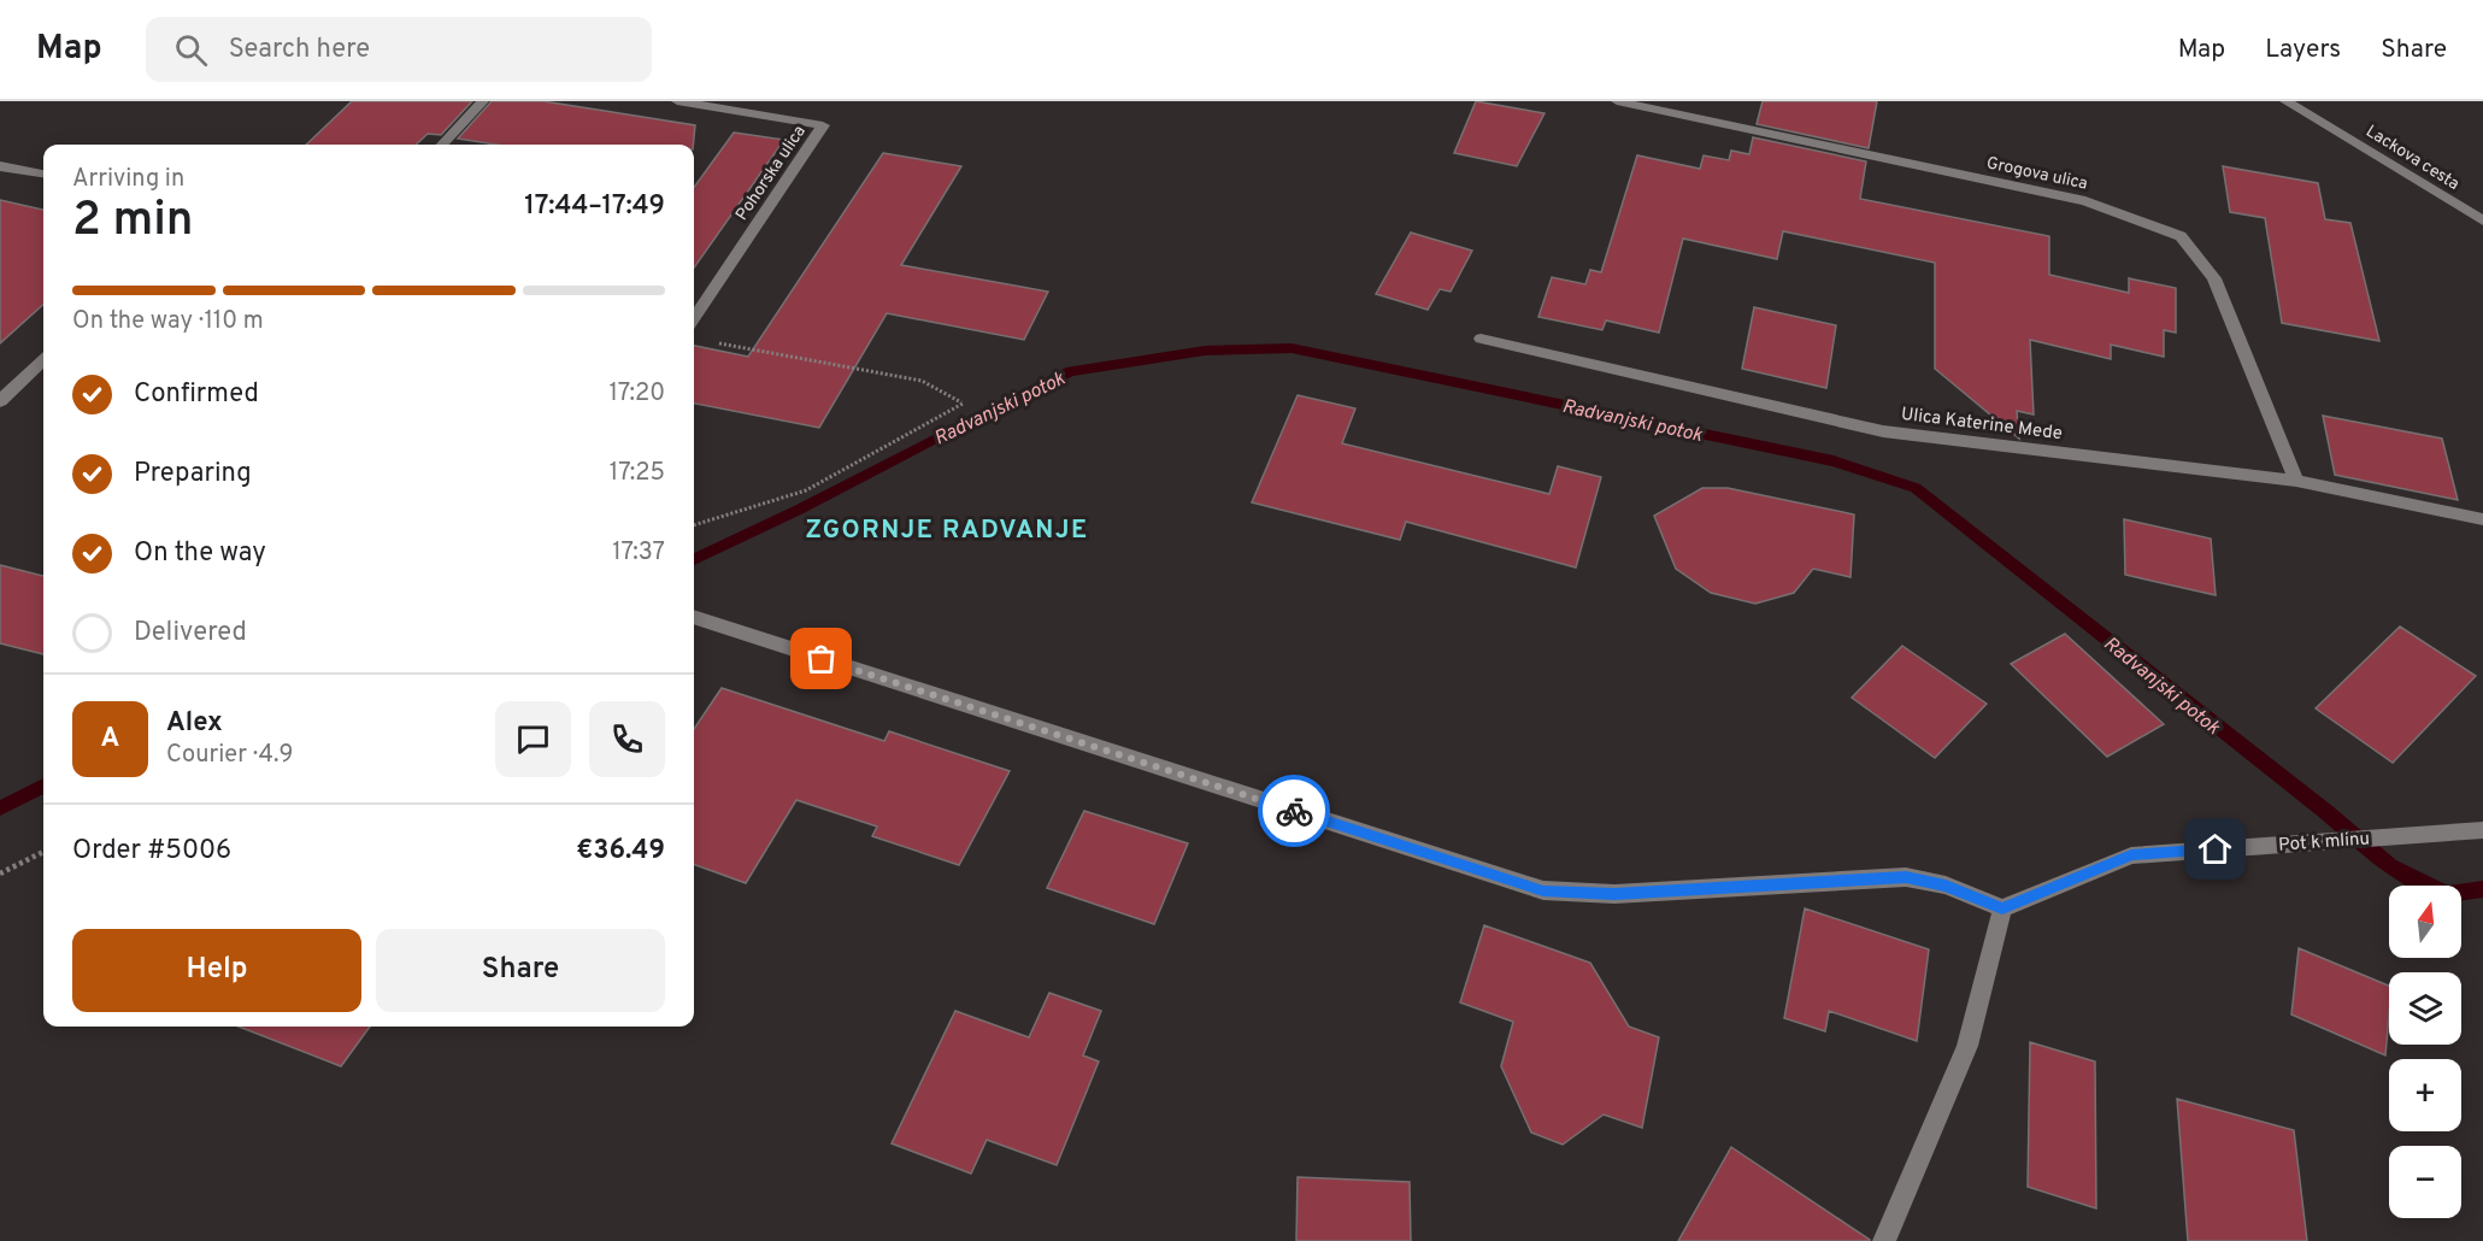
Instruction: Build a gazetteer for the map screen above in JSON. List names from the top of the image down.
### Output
{
  "streets": {
    "street": [
      "Lackova cesta",
      "Pohorska ulica",
      "Grogova ulica",
      "Ulica Katerine Mede",
      "Pot k mlinu"
    ]
  },
  "crossings": [
    ["Grogova ulica", "Ulica Katerine Mede"]
  ],
  "districts": ["ZGORNJE RADVANJE"],
  "water": ["Radvanjski potok"],
  "north": "top",
  "page": {
    "header": "Map",
    "search": "Search here",
    "nav": ["Map", "Layers", "Share"],
    "heading": ["2 min", "Arriving in", "17:44–17:49"],
    "panel": [
      "Alex",
      "Courier · 4.9",
      "Order #5006",
      "€36.49"
    ],
    "bar": "On the way · 110 m",
    "list": [
      ["Confirmed", "17:20"],
      ["Preparing", "17:25"],
      ["On the way", "17:37"],
      "Delivered"
    ],
    "round": "A",
    "map_buttons": ["+", "−"],
    "buttons": ["Help", "Share"]
  }
}
